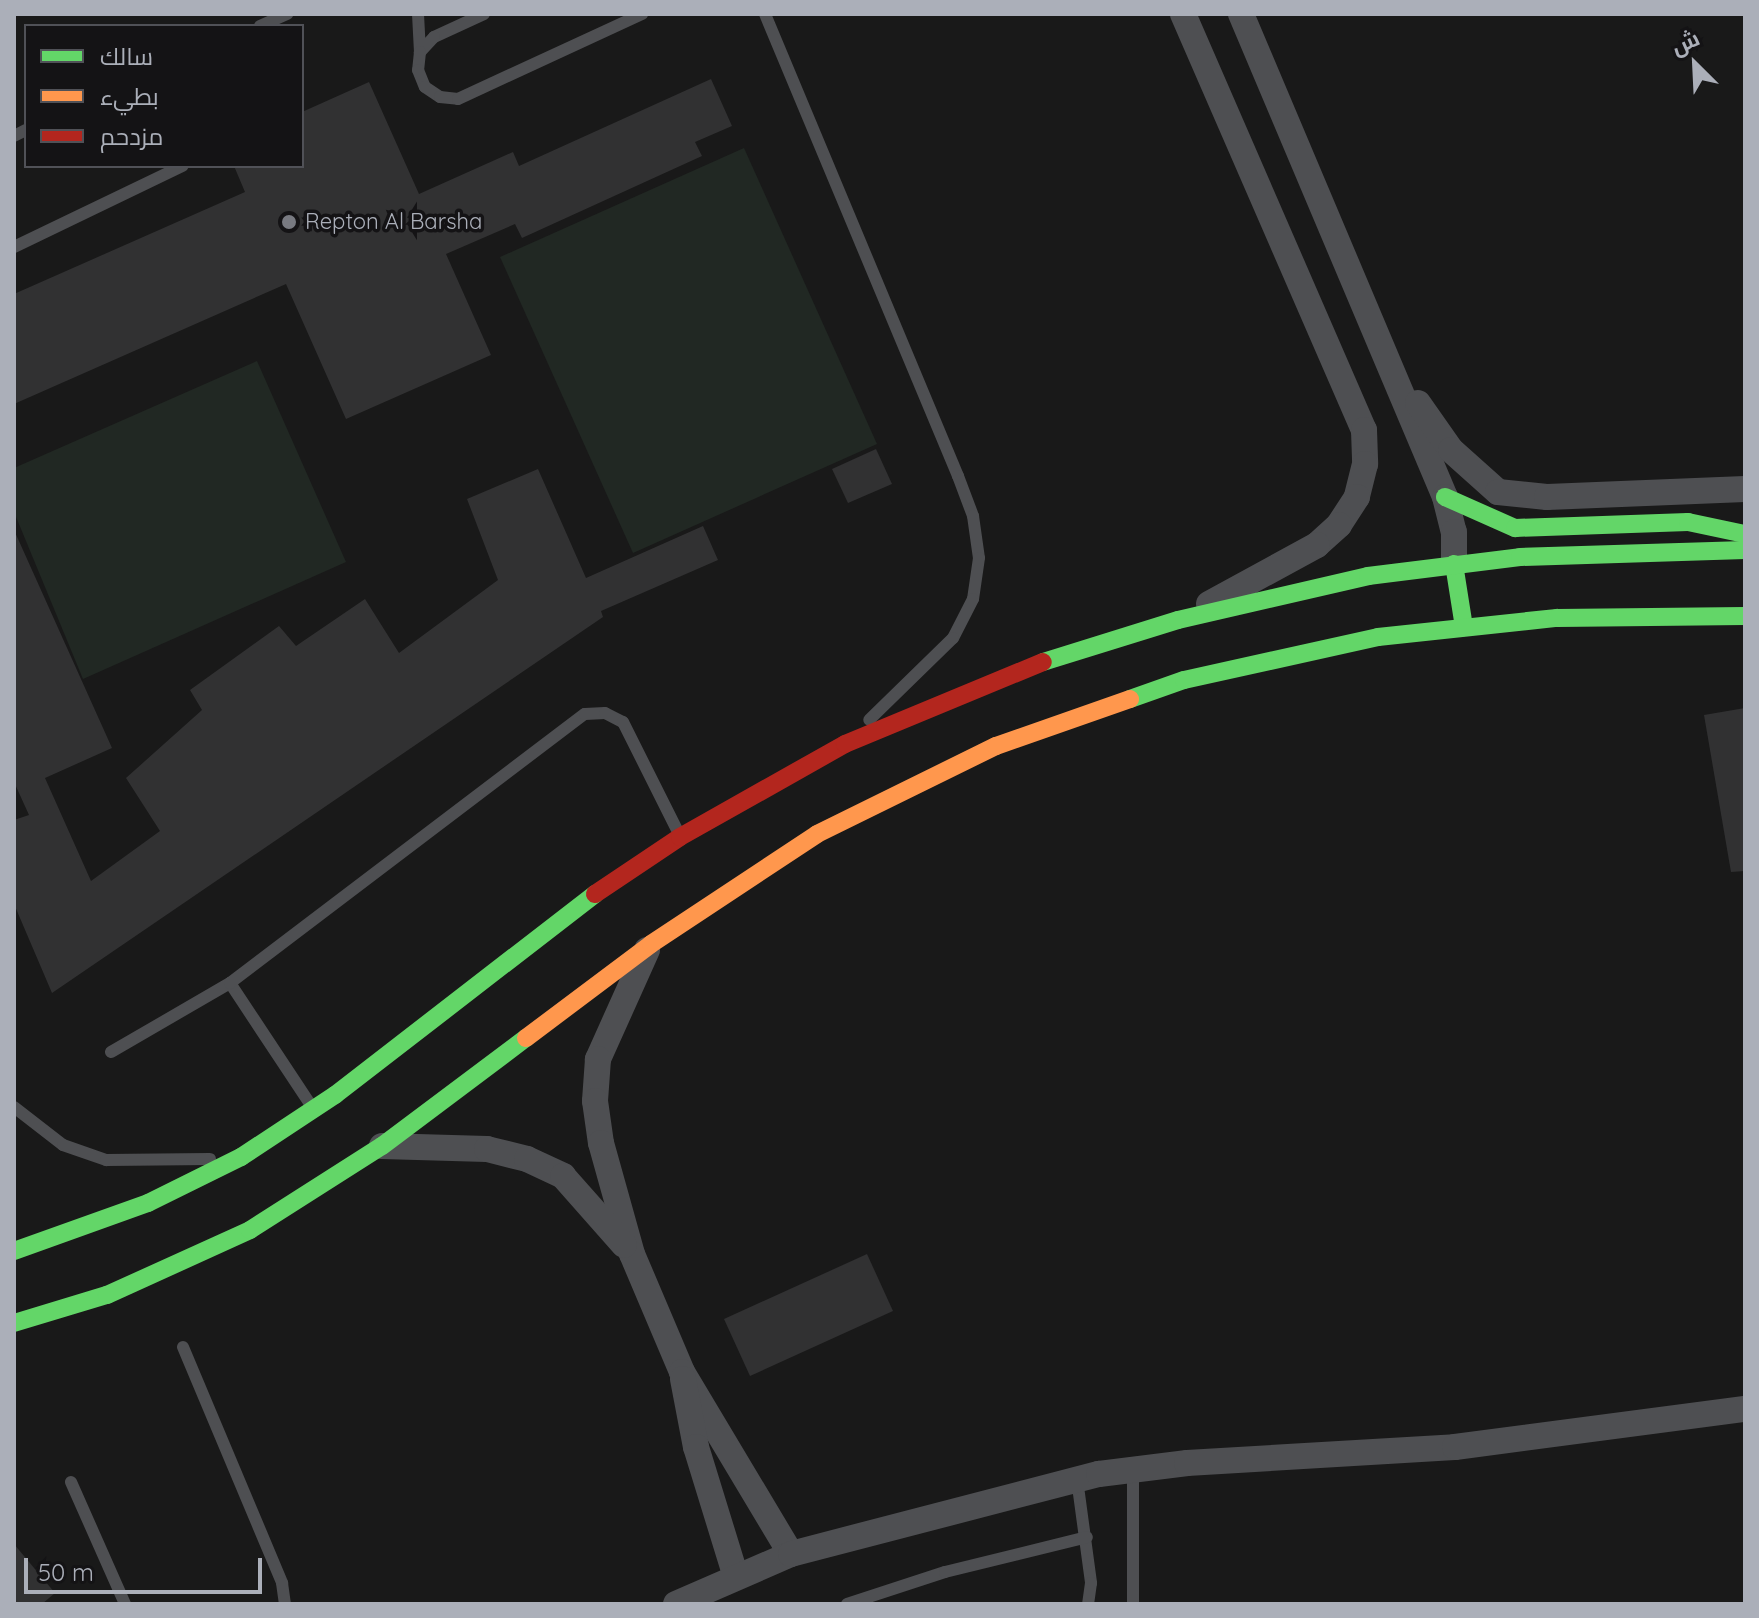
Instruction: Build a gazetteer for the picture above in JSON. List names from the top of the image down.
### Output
{
  "places": ["Repton Al Barsha"],
  "legend": ["سالك", "بطيء", "مزدحم"],
  "scale_bar": "50 m",
  "north": "top left"
}
